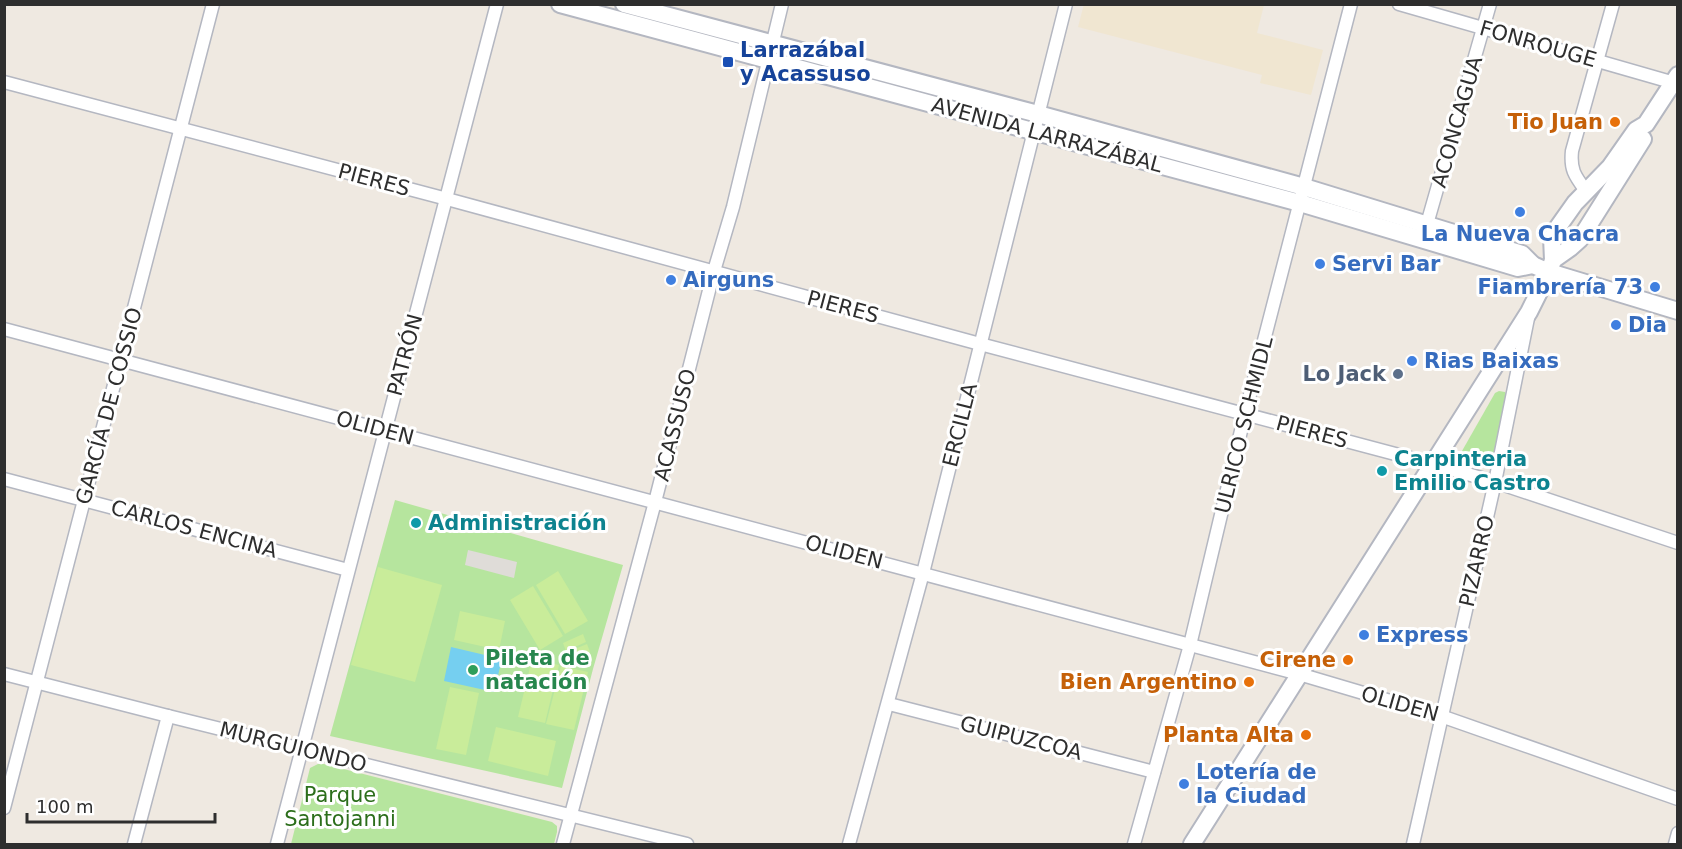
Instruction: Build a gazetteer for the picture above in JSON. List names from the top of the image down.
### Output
{
  "streets": {
    "street": [
      "FONROUGE",
      "ACONCAGUA",
      "AVENIDA LARRAZÁBAL",
      "PIERES",
      "PATRÓN",
      "GARCÍA DE COSSIO",
      "ACASSUSO",
      "ERCILLA",
      "ULRICO SCHMIDL",
      "OLIDEN",
      "CARLOS ENCINA",
      "PIZARRO",
      "GUIPUZCOA",
      "MURGUIONDO"
    ]
  },
  "crossings": [
    ["FONROUGE", "ACONCAGUA"],
    ["ACONCAGUA", "AVENIDA LARRAZÁBAL"],
    ["AVENIDA LARRAZÁBAL", "ACASSUSO"],
    ["AVENIDA LARRAZÁBAL", "ERCILLA"],
    ["AVENIDA LARRAZÁBAL", "ULRICO SCHMIDL"],
    ["PIERES", "PATRÓN"],
    ["PIERES", "GARCÍA DE COSSIO"],
    ["PIERES", "ACASSUSO"],
    ["PIERES", "ERCILLA"],
    ["PIERES", "ULRICO SCHMIDL"],
    ["PIERES", "PIZARRO"],
    ["PATRÓN", "OLIDEN"],
    ["PATRÓN", "CARLOS ENCINA"],
    ["PATRÓN", "MURGUIONDO"],
    ["GARCÍA DE COSSIO", "OLIDEN"],
    ["GARCÍA DE COSSIO", "CARLOS ENCINA"],
    ["GARCÍA DE COSSIO", "MURGUIONDO"],
    ["ACASSUSO", "OLIDEN"],
    ["ACASSUSO", "MURGUIONDO"],
    ["ERCILLA", "OLIDEN"],
    ["ERCILLA", "GUIPUZCOA"],
    ["ULRICO SCHMIDL", "OLIDEN"],
    ["ULRICO SCHMIDL", "GUIPUZCOA"],
    ["OLIDEN", "PIZARRO"]
  ],
  "parks": ["Parque Santojanni"],
  "places": {
    "transit": ["Larrazábal y Acassuso"],
    "other": [
      "Tio Juan",
      "La Nueva Chacra",
      "Servi Bar",
      "Airguns",
      "Fiambrería 73",
      "Dia",
      "Rias Baixas",
      "Lo Jack",
      "Carpinteria Emilio Castro",
      "Administración",
      "Express",
      "Cirene",
      "Pileta de natación",
      "Bien Argentino",
      "Planta Alta",
      "Lotería de la Ciudad"
    ]
  },
  "scale_bar": "100 m"
}
